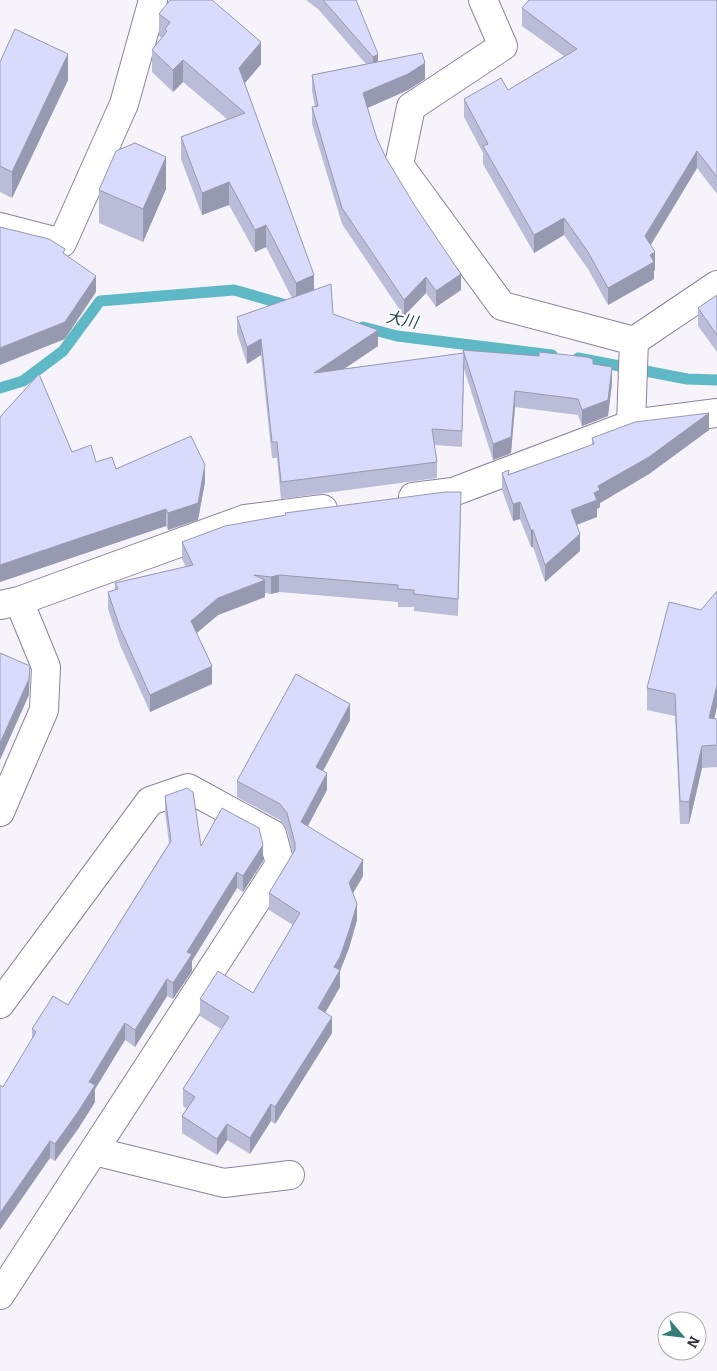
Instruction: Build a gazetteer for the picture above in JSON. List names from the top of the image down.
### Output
{
  "water": ["大川"],
  "north": "bottom right"
}
